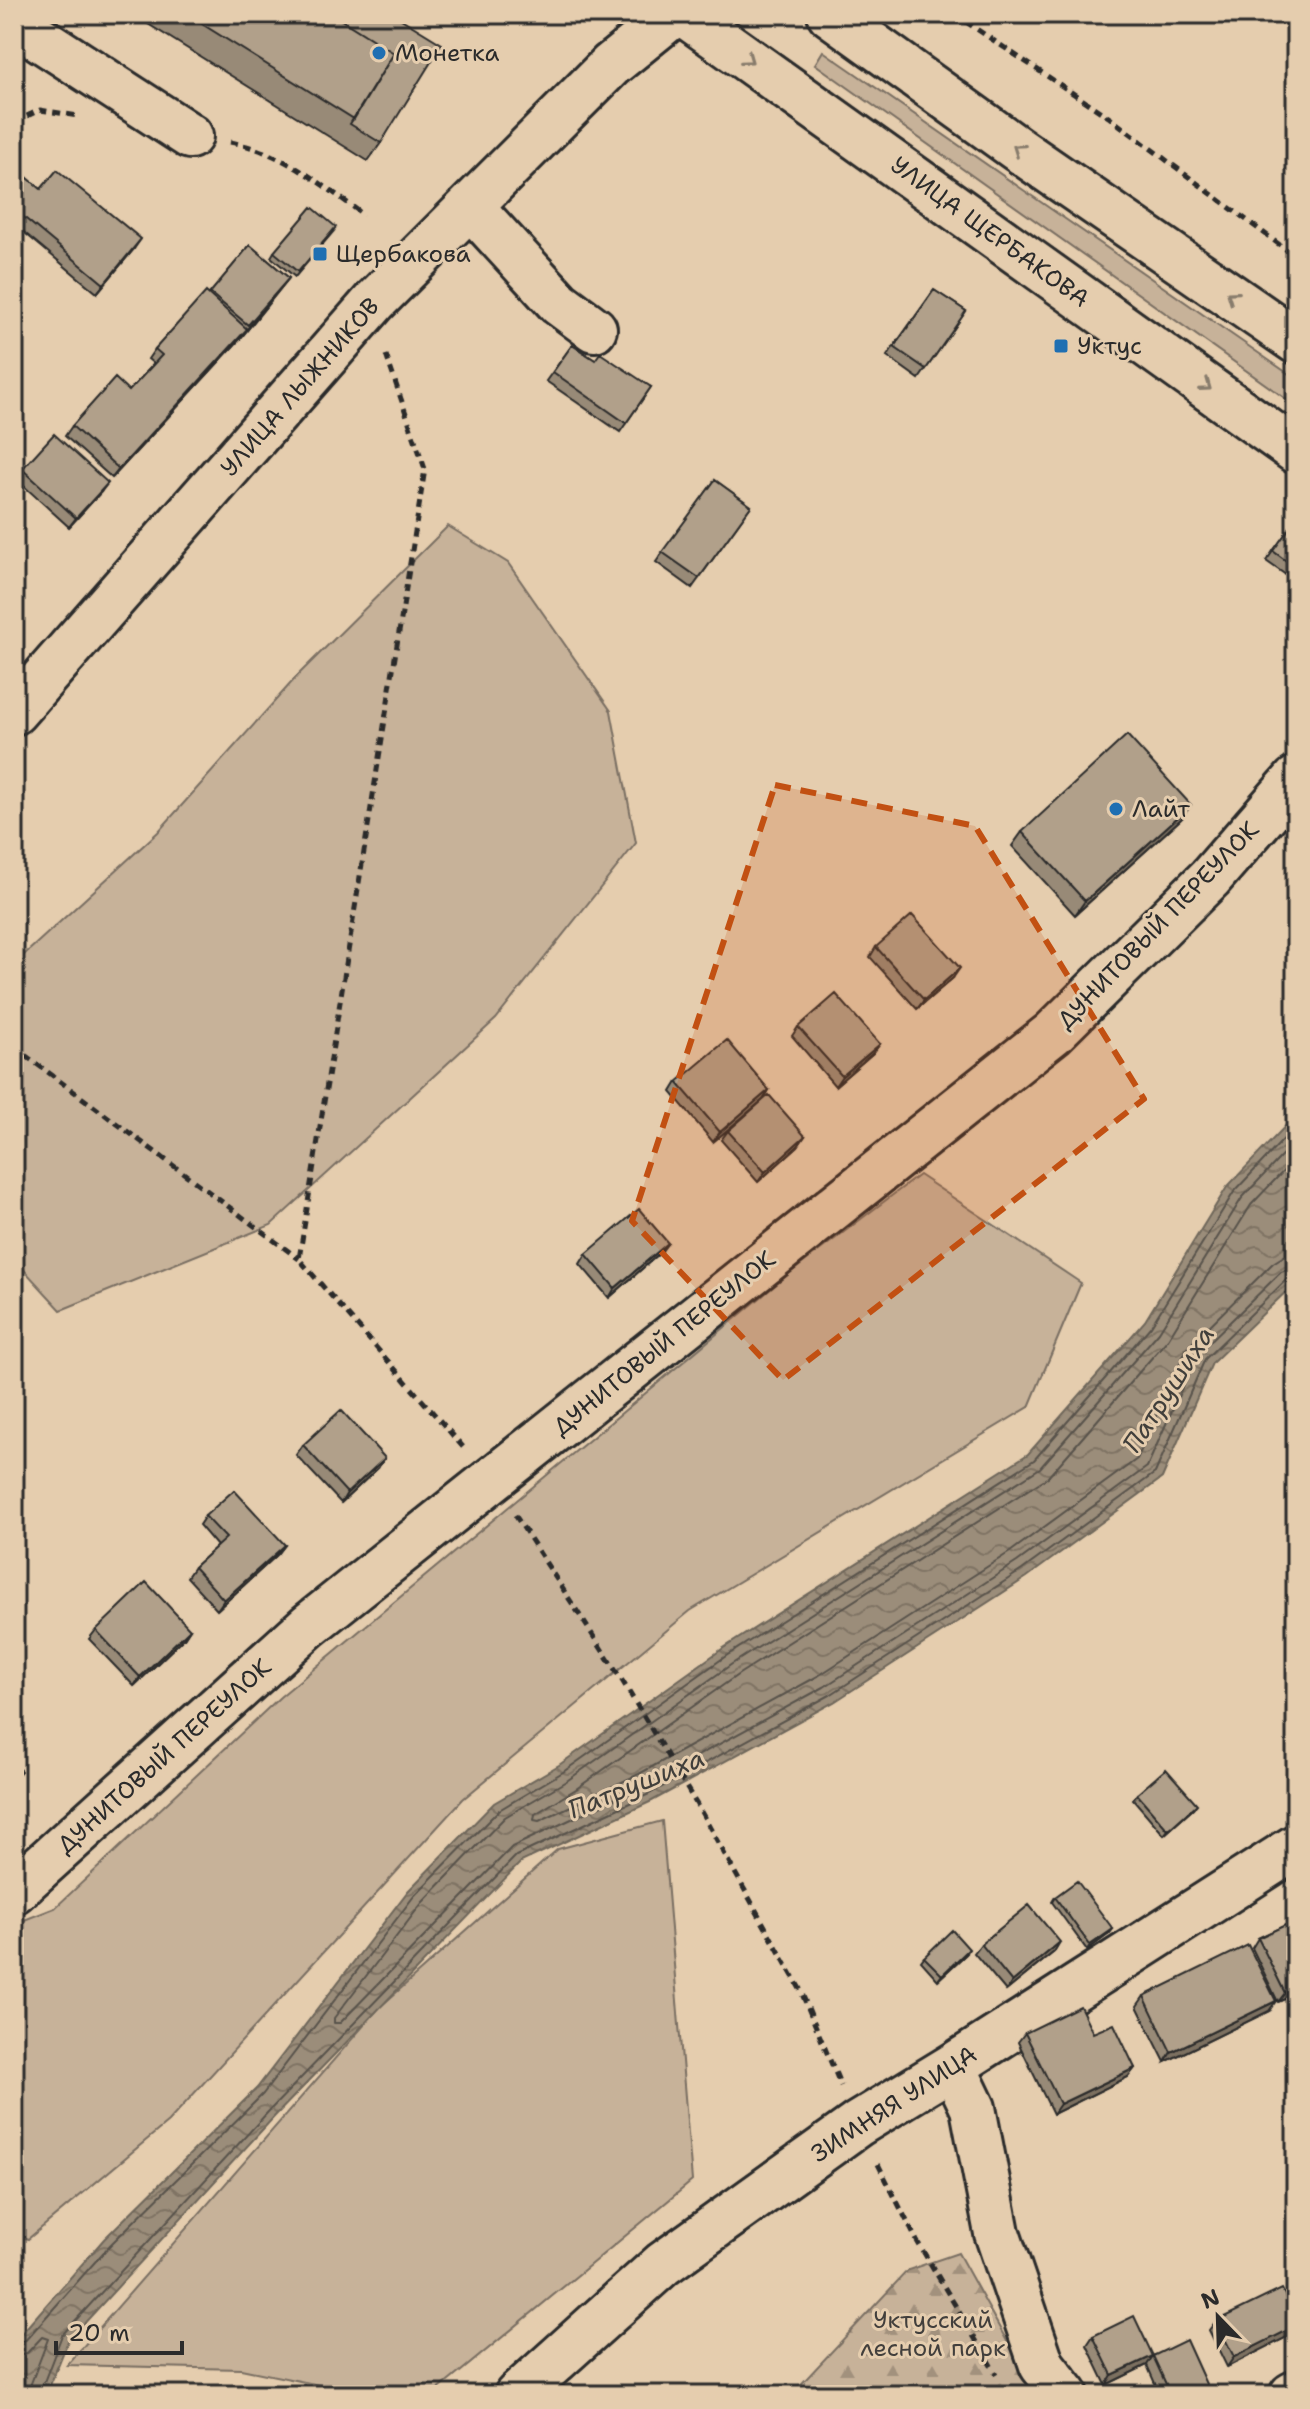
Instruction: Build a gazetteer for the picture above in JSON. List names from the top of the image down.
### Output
{
  "streets": {
    "street": [
      "УЛИЦА ЩЕРБАКОВА",
      "УЛИЦА ЛЫЖНИКОВ",
      "ДУНИТОВЫЙ ПЕРЕУЛОК",
      "ЗИМНЯЯ УЛИЦА"
    ]
  },
  "water": ["Патрушиха"],
  "parks": ["Уктусский лесной парк"],
  "places": {
    "other": ["Монетка", "Лайт"],
    "transit": ["Щербакова", "Уктус"]
  },
  "scale_bar": "20 m",
  "north": "top left"
}
